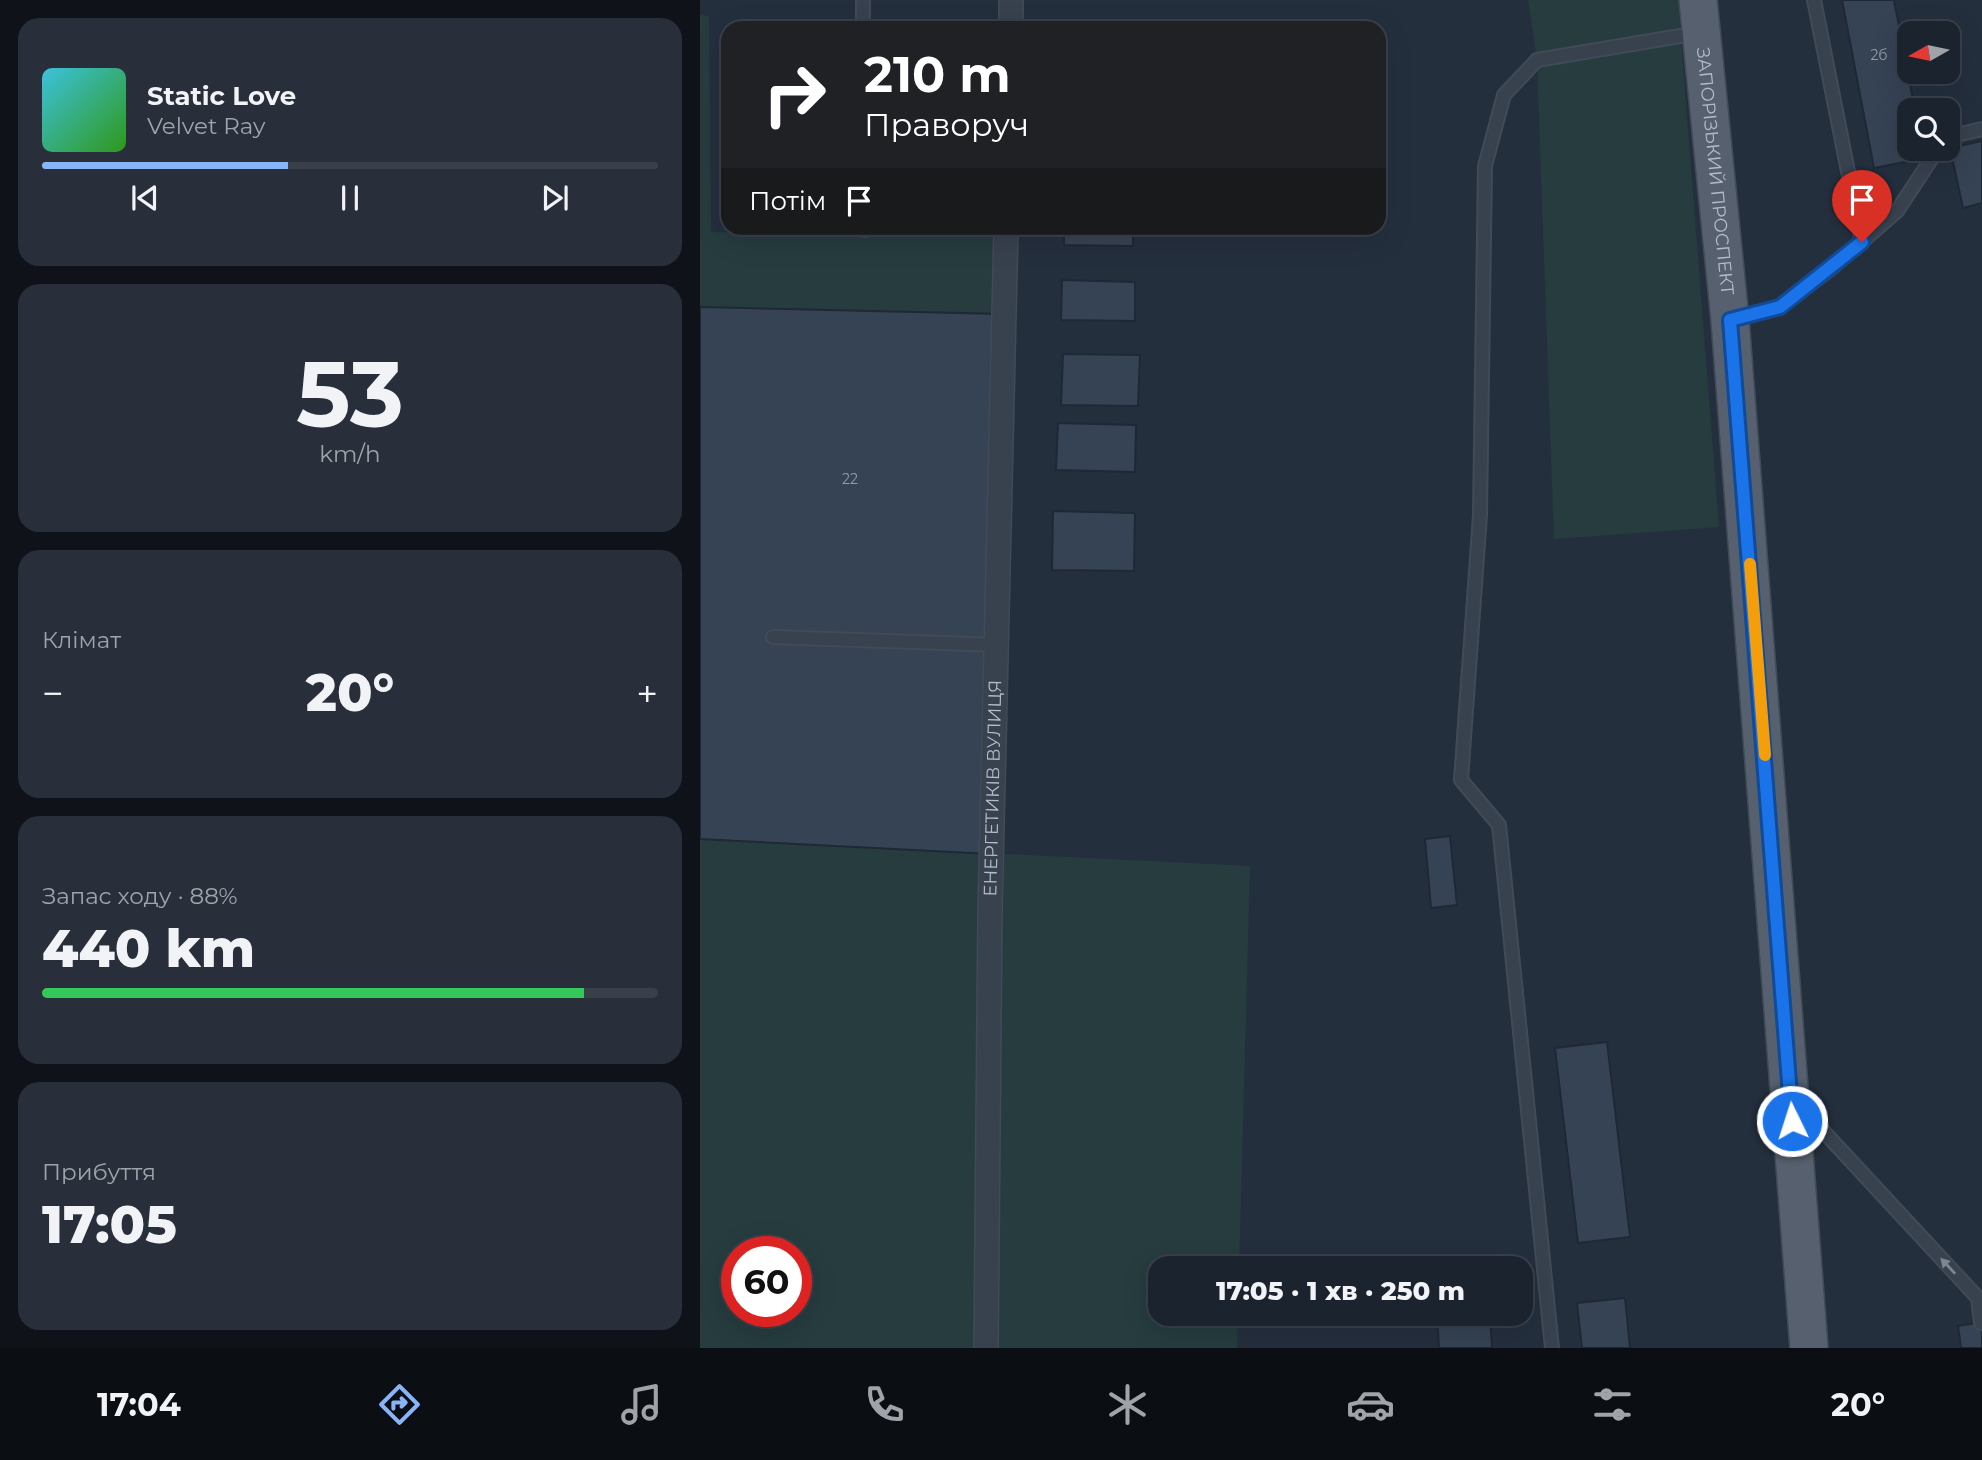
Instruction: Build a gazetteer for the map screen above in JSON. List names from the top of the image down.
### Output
{
  "streets": {
    "main road": ["ЗАПОРІЗЬКИЙ ПРОСПЕКТ"],
    "street": ["ЕНЕРГЕТИКІВ ВУЛИЦЯ"]
  },
  "house_numbers": ["2б", "22"],
  "north": "left",
  "page": {
    "turn": ["210 m", "Праворуч"],
    "song": ["Static Love", "Velvet Ray"],
    "then": "Потім",
    "tile": [
      ["53", "km/h"],
      "Клімат",
      ["Запас ходу · 88%", "440 km"],
      ["Прибуття", "17:05"]
    ],
    "heat": ["−", "20°", "+"],
    "limit": "60",
    "trip": "17:05 · 1 хв · 250 m",
    "tabs": ["17:04", "20°"]
  }
}
